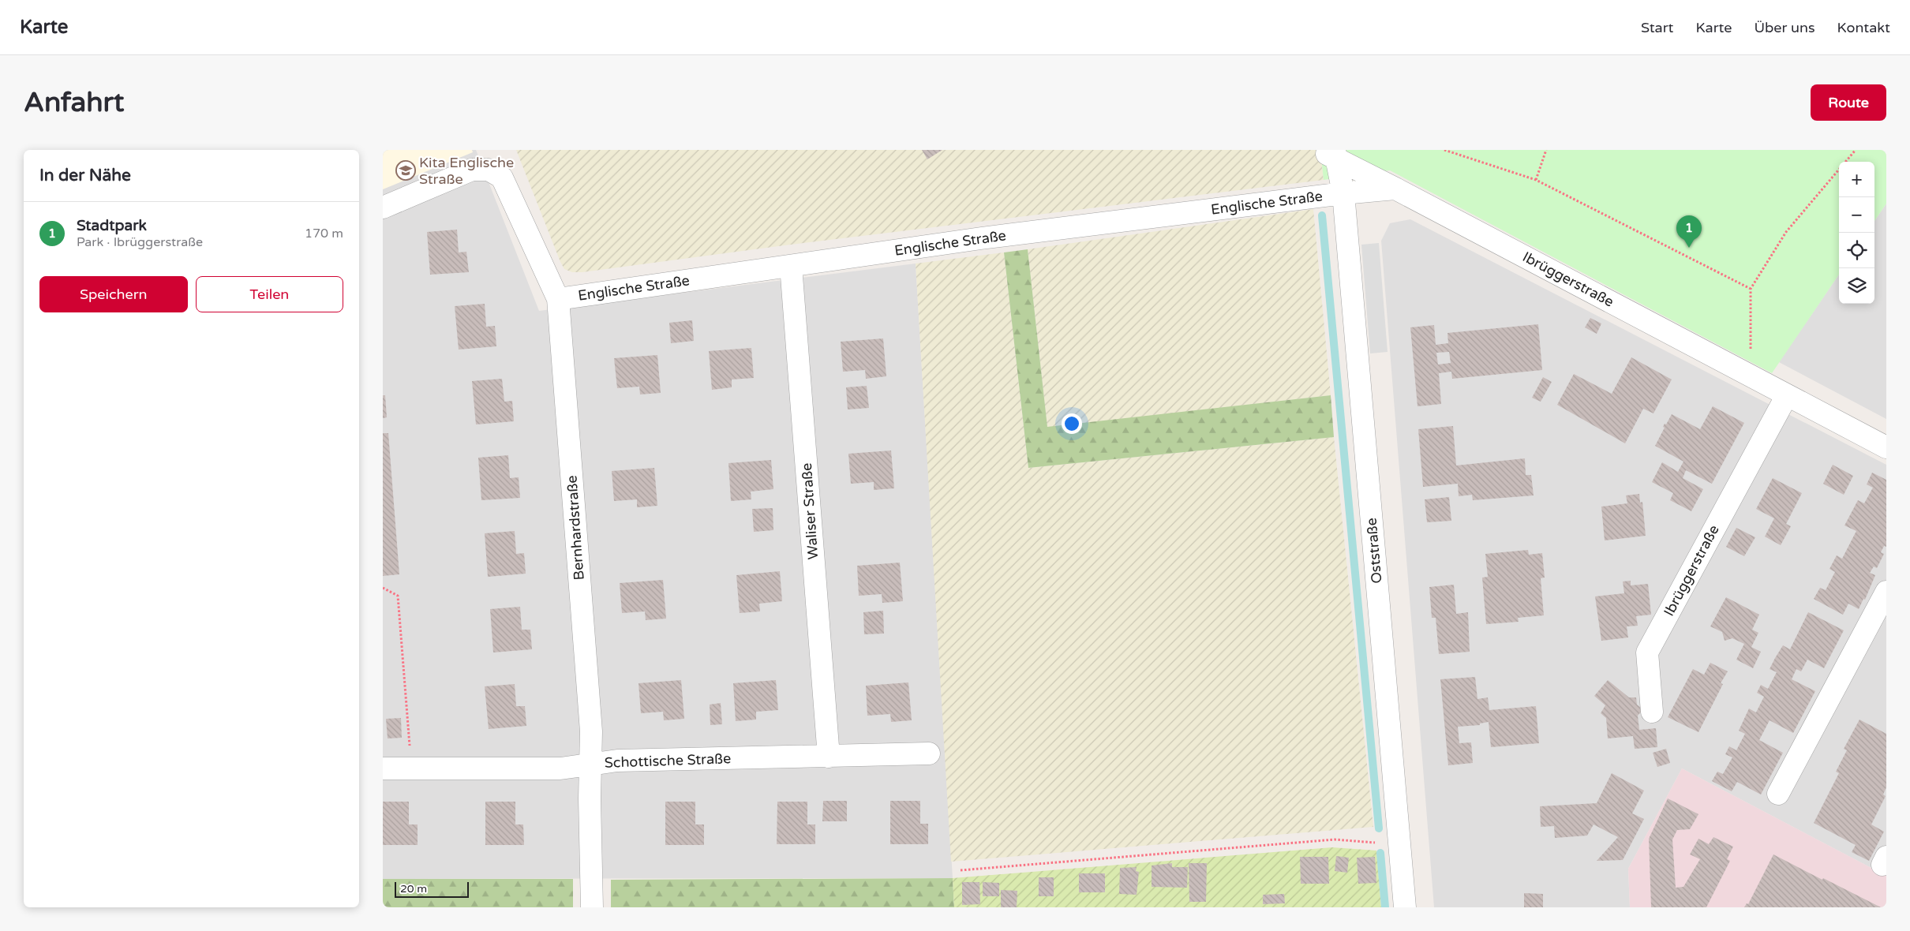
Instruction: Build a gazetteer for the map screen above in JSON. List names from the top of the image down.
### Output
{
  "streets": {
    "street": [
      "Englische Straße",
      "Ibrüggerstraße",
      "Waliser Straße",
      "Bernhardstraße",
      "Oststraße",
      "Schottische Straße"
    ]
  },
  "crossings": [
    ["Englische Straße", "Waliser Straße"],
    ["Englische Straße", "Bernhardstraße"],
    ["Englische Straße", "Oststraße"],
    ["Ibrüggerstraße", "Oststraße"],
    ["Waliser Straße", "Schottische Straße"],
    ["Bernhardstraße", "Schottische Straße"]
  ],
  "places": {
    "school or university": ["Kita Englische Straße"]
  },
  "scale_bar": "20 m",
  "page": {
    "header": "Karte",
    "nav": [
      "Start",
      "Karte",
      "Über uns",
      "Kontakt"
    ],
    "buttons": [
      "Route",
      ["Speichern", "Teilen"]
    ],
    "title": "Anfahrt",
    "heading": "In der Nähe",
    "map_buttons": ["+", "−"],
    "list": [
      {
        "mark": "1",
        "name": "Stadtpark",
        "note": "Park · Ibrüggerstraße",
        "value": "170 m"
      }
    ],
    "pins": "1",
    "scale": "20 m"
  }
}
